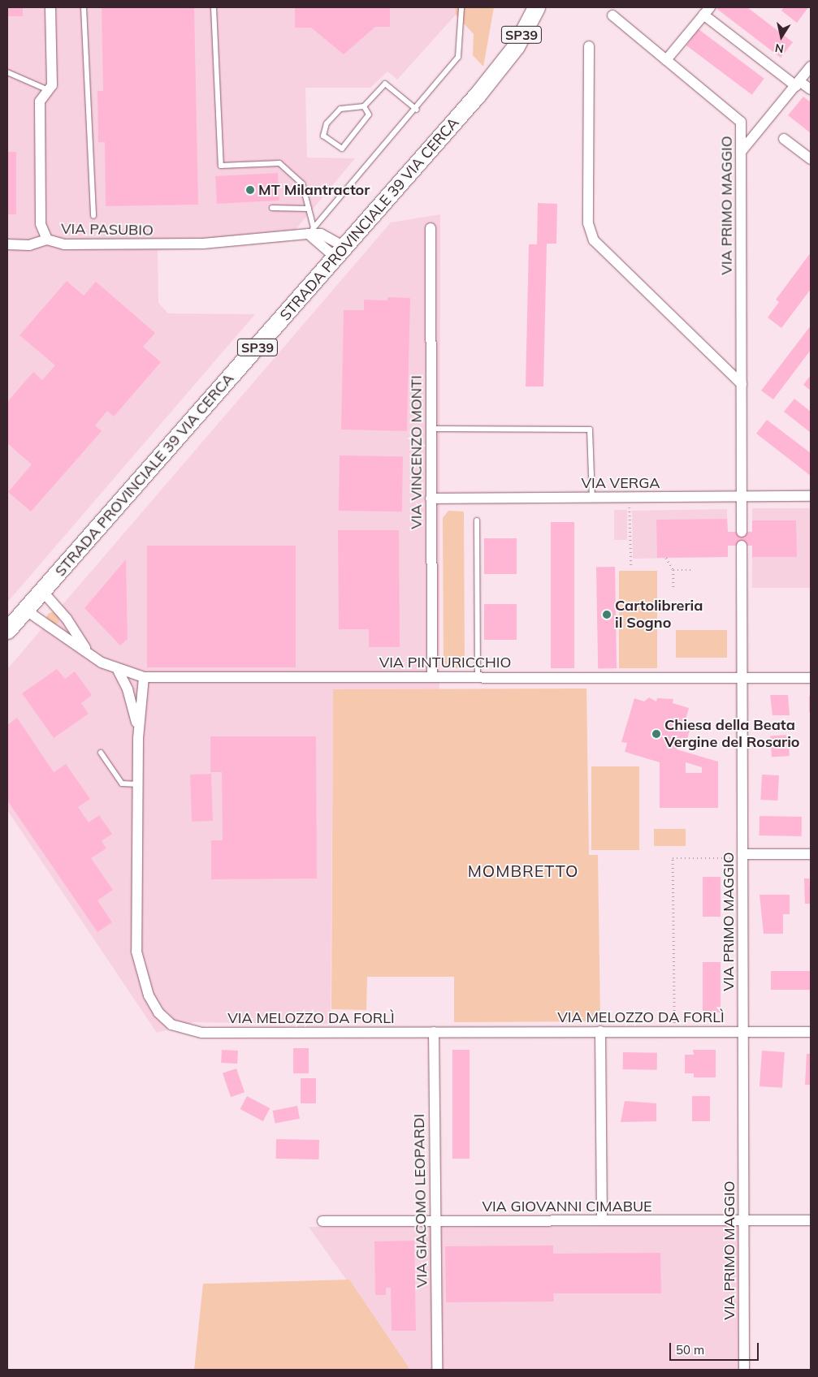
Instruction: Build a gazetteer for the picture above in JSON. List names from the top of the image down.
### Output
{
  "streets": {
    "main road": ["SP39", "STRADA PROVINCIALE 39 VIA CERCA"],
    "street": [
      "VIA PRIMO MAGGIO",
      "VIA PASUBIO",
      "VIA VINCENZO MONTI",
      "VIA VERGA",
      "VIA PINTURICCHIO",
      "VIA MELOZZO DA FORLÌ",
      "VIA GIACOMO LEOPARDI",
      "VIA GIOVANNI CIMABUE"
    ]
  },
  "crossings": [
    ["VIA PRIMO MAGGIO", "VIA VERGA"],
    ["VIA PRIMO MAGGIO", "VIA PINTURICCHIO"],
    ["VIA PRIMO MAGGIO", "VIA MELOZZO DA FORLÌ"],
    ["VIA PRIMO MAGGIO", "VIA GIOVANNI CIMABUE"],
    ["STRADA PROVINCIALE 39 VIA CERCA", "VIA PINTURICCHIO"],
    ["VIA VINCENZO MONTI", "VIA VERGA"],
    ["VIA VINCENZO MONTI", "VIA PINTURICCHIO"],
    ["VIA PINTURICCHIO", "VIA MELOZZO DA FORLÌ"],
    ["VIA MELOZZO DA FORLÌ", "VIA GIACOMO LEOPARDI"],
    ["VIA GIACOMO LEOPARDI", "VIA GIOVANNI CIMABUE"]
  ],
  "districts": ["MOMBRETTO"],
  "places": ["MT Milantractor", "Cartolibreria il Sogno", "Chiesa della Beata Vergine del Rosario"],
  "scale_bar": "50 m",
  "north": "bottom"
}
